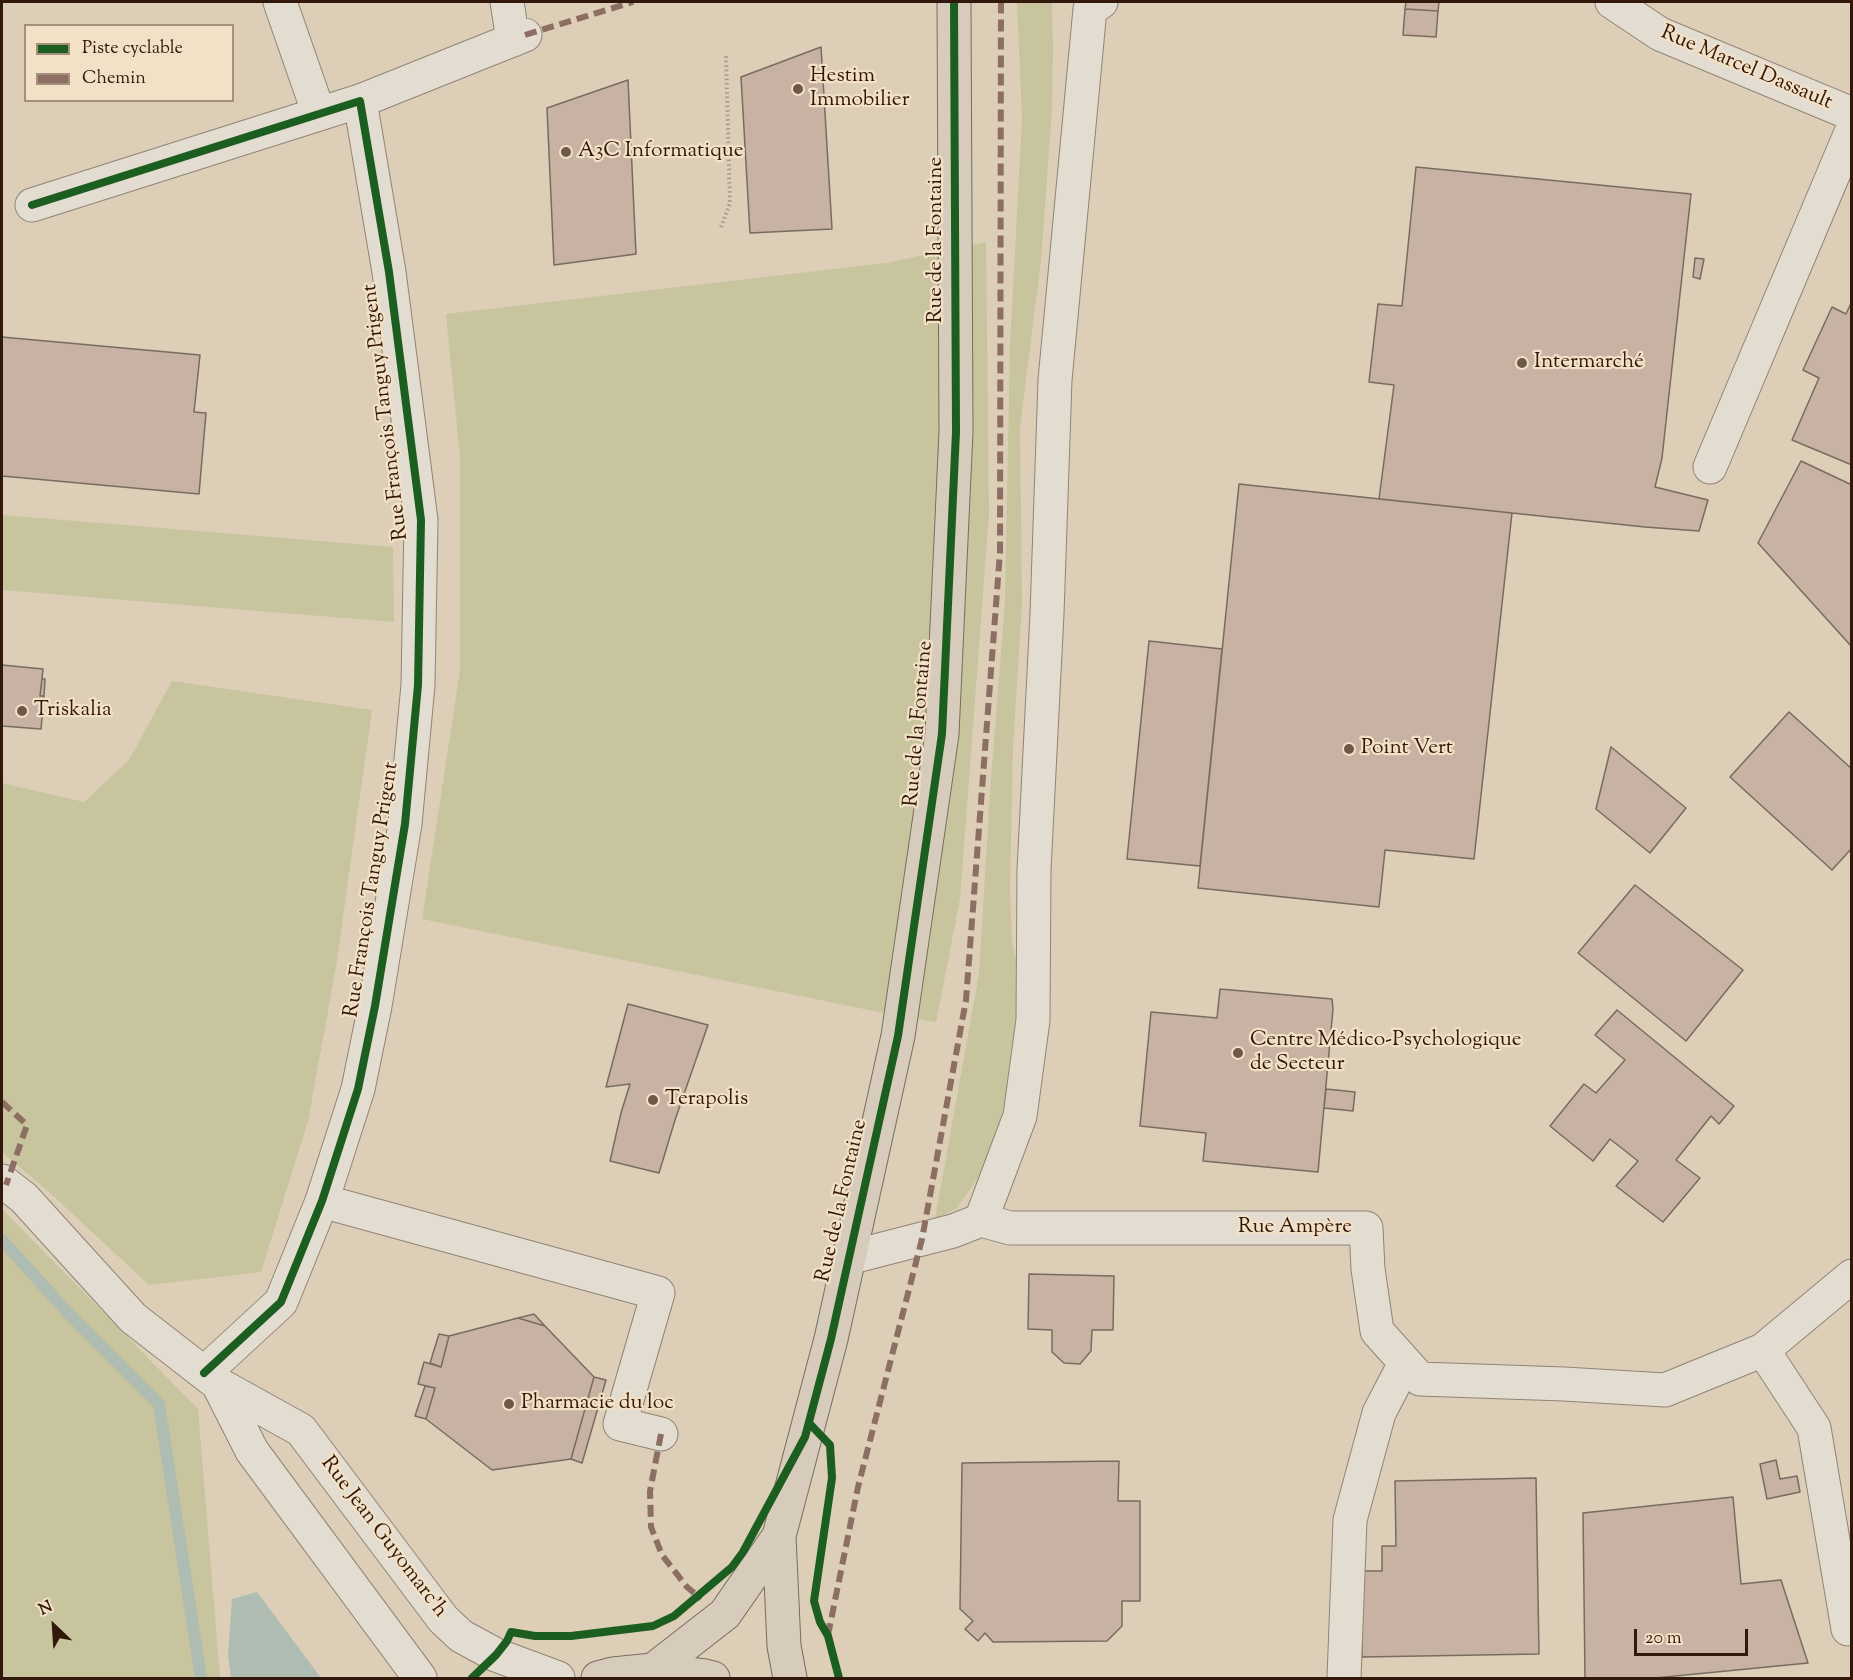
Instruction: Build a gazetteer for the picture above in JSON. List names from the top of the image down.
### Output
{
  "streets": {
    "main road": ["Rue de la Fontaine"],
    "street": [
      "Rue Marcel Dassault",
      "Rue François Tanguy Prigent",
      "Rue Ampère",
      "Rue Jean Guyomarc'h"
    ]
  },
  "crossings": [
    ["Rue de la Fontaine", "Rue Ampère"],
    ["Rue François Tanguy Prigent", "Rue Jean Guyomarc'h"]
  ],
  "places": [
    "Hestim Immobilier",
    "A3C Informatique",
    "Intermarché",
    "Triskalia",
    "Point Vert",
    "Centre Médico-Psychologique de Secteur",
    "Terapolis",
    "Pharmacie du loc"
  ],
  "legend": ["Piste cyclable", "Chemin"],
  "scale_bar": "20 m",
  "north": "top left"
}
